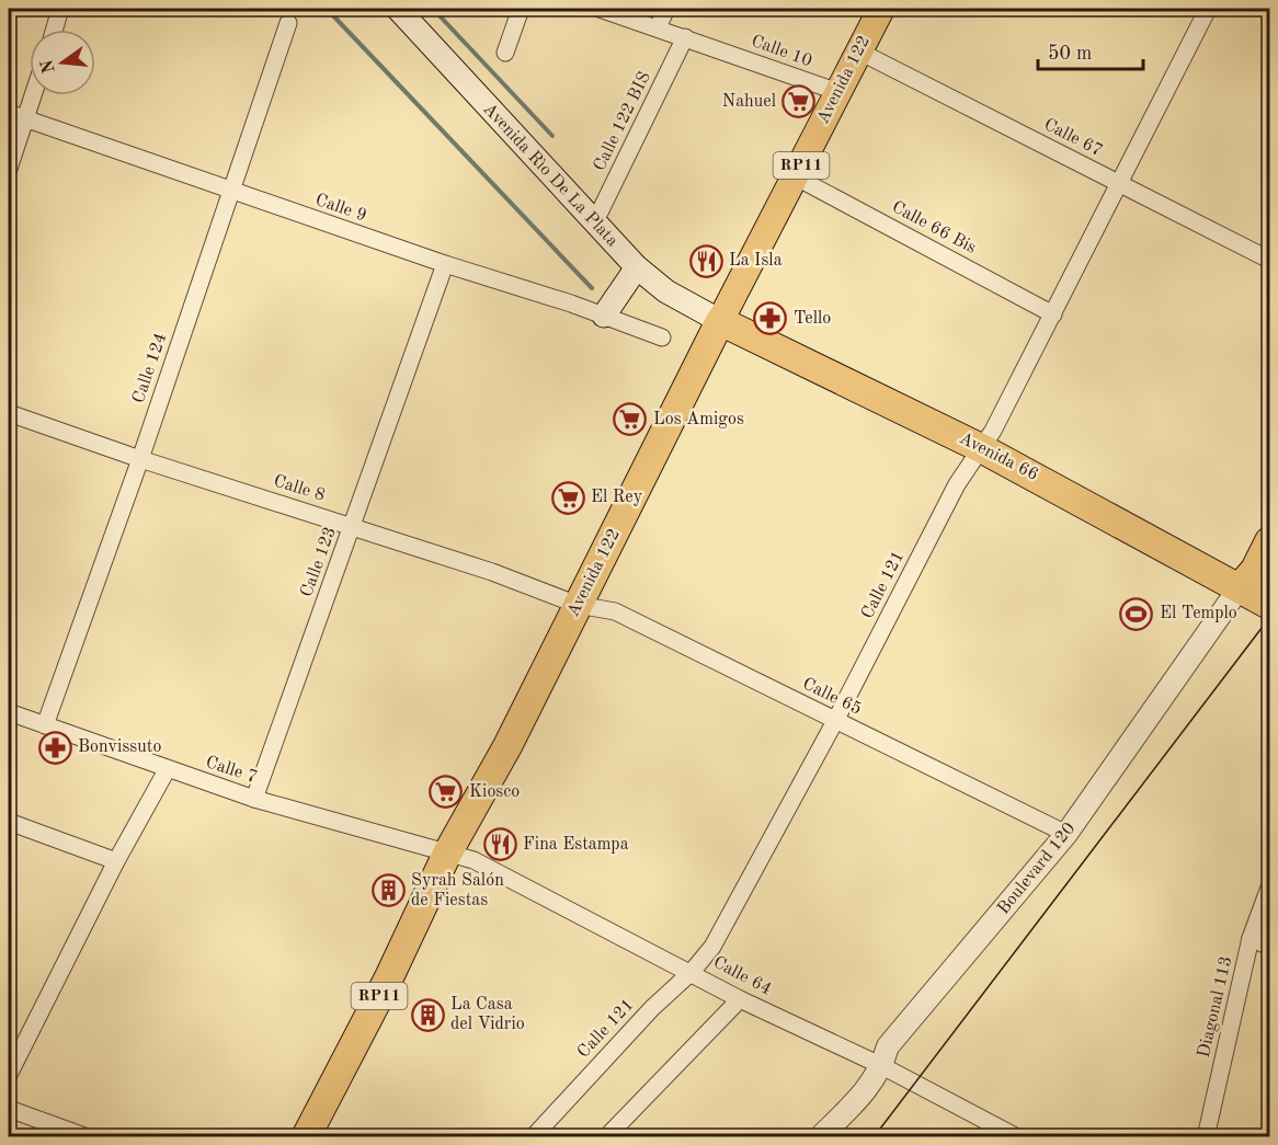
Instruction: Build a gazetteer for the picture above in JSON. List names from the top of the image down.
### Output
{
  "streets": {
    "highway": ["Avenida 122", "RP11", "Avenida 66"],
    "main road": ["Avenida Rìo De La Plata"],
    "street": [
      "Calle 10",
      "Calle 122 BIS",
      "Calle 67",
      "Calle 9",
      "Calle 66 Bis",
      "Calle 124",
      "Calle 8",
      "Calle 123",
      "Calle 121",
      "Calle 65",
      "Calle 7",
      "Boulevard 120",
      "Calle 64",
      "Diagonal 113"
    ]
  },
  "crossings": [
    ["Calle 10", "Avenida 122"],
    ["Calle 10", "Calle 122 BIS"],
    ["Avenida 122", "Calle 67"],
    ["Avenida 122", "Avenida Rìo De La Plata"],
    ["Avenida 122", "Calle 66 Bis"],
    ["Avenida 122", "Avenida 66"],
    ["Avenida 122", "Calle 8"],
    ["Avenida 122", "Calle 65"],
    ["Avenida 122", "Calle 7"],
    ["Avenida 122", "Calle 64"],
    ["Calle 122 BIS", "Avenida Rìo De La Plata"],
    ["Calle 67", "Calle 121"],
    ["Avenida Rìo De La Plata", "Avenida 66"],
    ["Calle 9", "Calle 124"],
    ["Calle 9", "Calle 123"],
    ["Calle 66 Bis", "Calle 121"],
    ["Calle 124", "Calle 8"],
    ["Calle 124", "Calle 7"],
    ["Avenida 66", "Calle 121"],
    ["Avenida 66", "Boulevard 120"],
    ["Calle 8", "Calle 123"],
    ["Calle 8", "Calle 65"],
    ["Calle 123", "Calle 7"],
    ["Calle 121", "Calle 65"],
    ["Calle 121", "Calle 64"],
    ["Calle 65", "Boulevard 120"],
    ["Calle 7", "Calle 64"],
    ["Boulevard 120", "Calle 64"]
  ],
  "places": {
    "supermarket": [
      "Nahuel",
      "Los Amigos",
      "El Rey",
      "Kiosco"
    ],
    "restaurant": ["La Isla", "Fina Estampa"],
    "pharmacy": ["Tello", "Bonvissuto"],
    "sports": ["El Templo"],
    "building": ["Syrah Salón de Fiestas", "La Casa del Vidrio"]
  },
  "scale_bar": "50 m",
  "north": "left"
}
